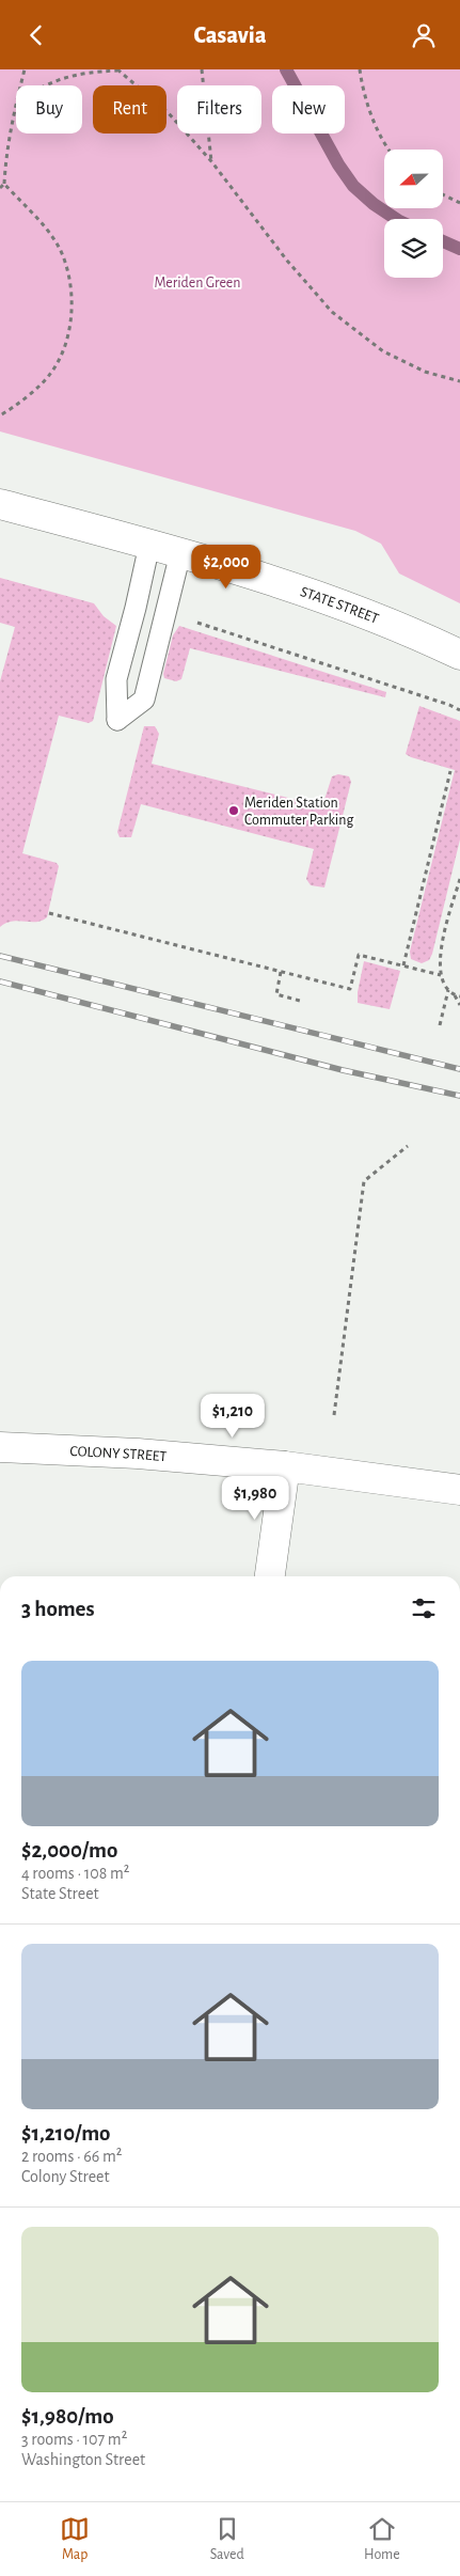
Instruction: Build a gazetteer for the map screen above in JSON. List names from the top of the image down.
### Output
{
  "streets": {
    "street": ["STATE STREET", "COLONY STREET"]
  },
  "parks": ["Meriden Green"],
  "places": ["Meriden Station Commuter Parking"],
  "north": "left",
  "page": {
    "header": "Casavia",
    "chip": [
      "Buy",
      "Rent",
      "Filters",
      "New"
    ],
    "price": ["$2,000", "$1,210", "$1,980"],
    "heading": "3 homes",
    "list": [
      {
        "name": "$2,000/mo",
        "note": "4 rooms · 108 m² · State Street"
      },
      {
        "name": "$1,210/mo",
        "note": "2 rooms · 66 m² · Colony Street"
      },
      {
        "name": "$1,980/mo",
        "note": "3 rooms · 107 m² · Washington Street"
      }
    ],
    "tabs": ["Map", "Saved", "Home"]
  }
}
